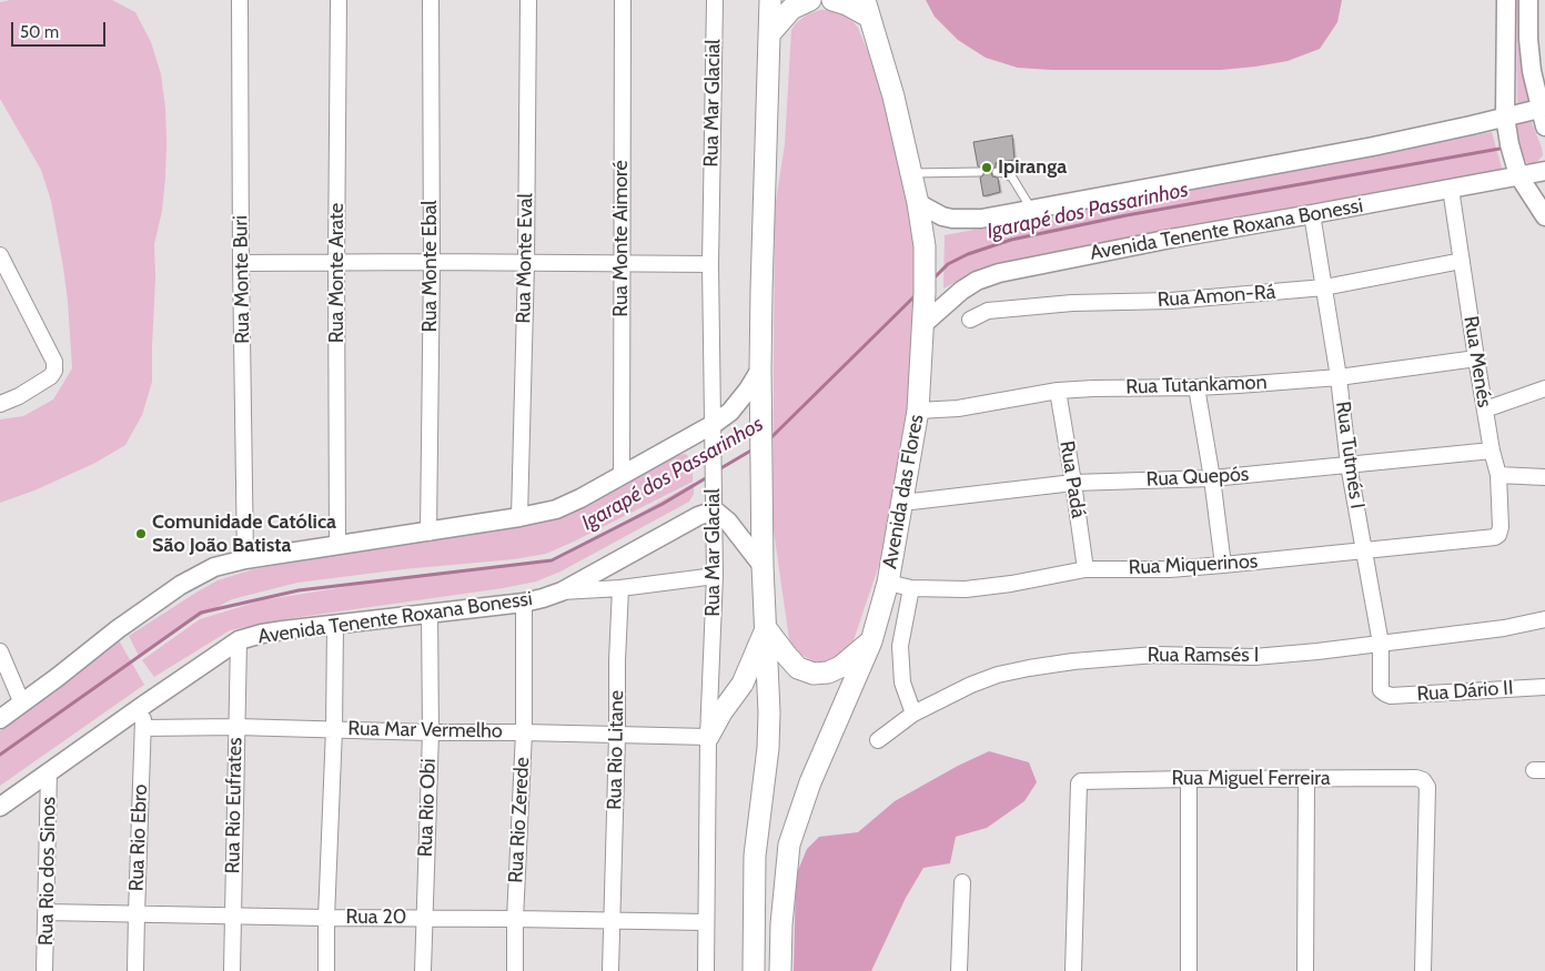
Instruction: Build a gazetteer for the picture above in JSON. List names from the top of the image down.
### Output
{
  "streets": {
    "main road": ["Avenida das Flores"],
    "street": [
      "Rua Mar Glacial",
      "Avenida Tenente Roxana Bonessi",
      "Rua Monte Aimoré",
      "Rua Monte Eval",
      "Rua Monte Ebal",
      "Rua Monte Arate",
      "Rua Monte Buri",
      "Rua Amon-Rá",
      "Rua Menés",
      "Rua Tutankamon",
      "Rua Tutmés I",
      "Rua Quepós",
      "Rua Padá",
      "Rua Miquerinos",
      "Rua Ramsés I",
      "Rua Dário II",
      "Rua Mar Vermelho",
      "Rua Rio Litane",
      "Rua Miguel Ferreira",
      "Rua Rio Eufrates",
      "Rua Rio Obi",
      "Rua Rio Zerede",
      "Rua Rio Ebro",
      "Rua Rio dos Sinos",
      "Rua 20"
    ]
  },
  "crossings": [
    ["Rua Mar Glacial", "Avenida Tenente Roxana Bonessi"],
    ["Rua Mar Glacial", "Rua Mar Vermelho"],
    ["Rua Mar Glacial", "Rua 20"],
    ["Avenida Tenente Roxana Bonessi", "Rua Menés"],
    ["Avenida Tenente Roxana Bonessi", "Rua Tutmés I"],
    ["Avenida Tenente Roxana Bonessi", "Avenida das Flores"],
    ["Avenida Tenente Roxana Bonessi", "Rua Rio Eufrates"],
    ["Avenida Tenente Roxana Bonessi", "Rua Rio Obi"],
    ["Avenida Tenente Roxana Bonessi", "Rua Rio Zerede"],
    ["Avenida Tenente Roxana Bonessi", "Rua Rio Ebro"],
    ["Avenida Tenente Roxana Bonessi", "Rua Rio dos Sinos"],
    ["Rua Amon-Rá", "Rua Menés"],
    ["Rua Amon-Rá", "Rua Tutmés I"],
    ["Rua Menés", "Rua Tutankamon"],
    ["Rua Menés", "Rua Quepós"],
    ["Rua Menés", "Rua Miquerinos"],
    ["Rua Tutankamon", "Rua Tutmés I"],
    ["Rua Tutankamon", "Rua Padá"],
    ["Rua Tutankamon", "Avenida das Flores"],
    ["Rua Tutmés I", "Rua Quepós"],
    ["Rua Tutmés I", "Rua Miquerinos"],
    ["Rua Tutmés I", "Rua Ramsés I"],
    ["Rua Tutmés I", "Rua Dário II"],
    ["Rua Quepós", "Rua Padá"],
    ["Rua Quepós", "Avenida das Flores"],
    ["Rua Padá", "Rua Miquerinos"],
    ["Avenida das Flores", "Rua Miquerinos"],
    ["Rua Mar Vermelho", "Rua Rio Litane"],
    ["Rua Mar Vermelho", "Rua Rio Eufrates"],
    ["Rua Mar Vermelho", "Rua Rio Obi"],
    ["Rua Mar Vermelho", "Rua Rio Zerede"],
    ["Rua Mar Vermelho", "Rua Rio Ebro"],
    ["Rua Rio Litane", "Rua 20"],
    ["Rua Rio Eufrates", "Rua 20"],
    ["Rua Rio Obi", "Rua 20"],
    ["Rua Rio Zerede", "Rua 20"],
    ["Rua Rio Ebro", "Rua 20"],
    ["Rua Rio dos Sinos", "Rua 20"]
  ],
  "water": ["Igarapé dos Passarinhos"],
  "places": ["Ipiranga", "Comunidade Católica São João Batista"],
  "scale_bar": "50 m"
}
